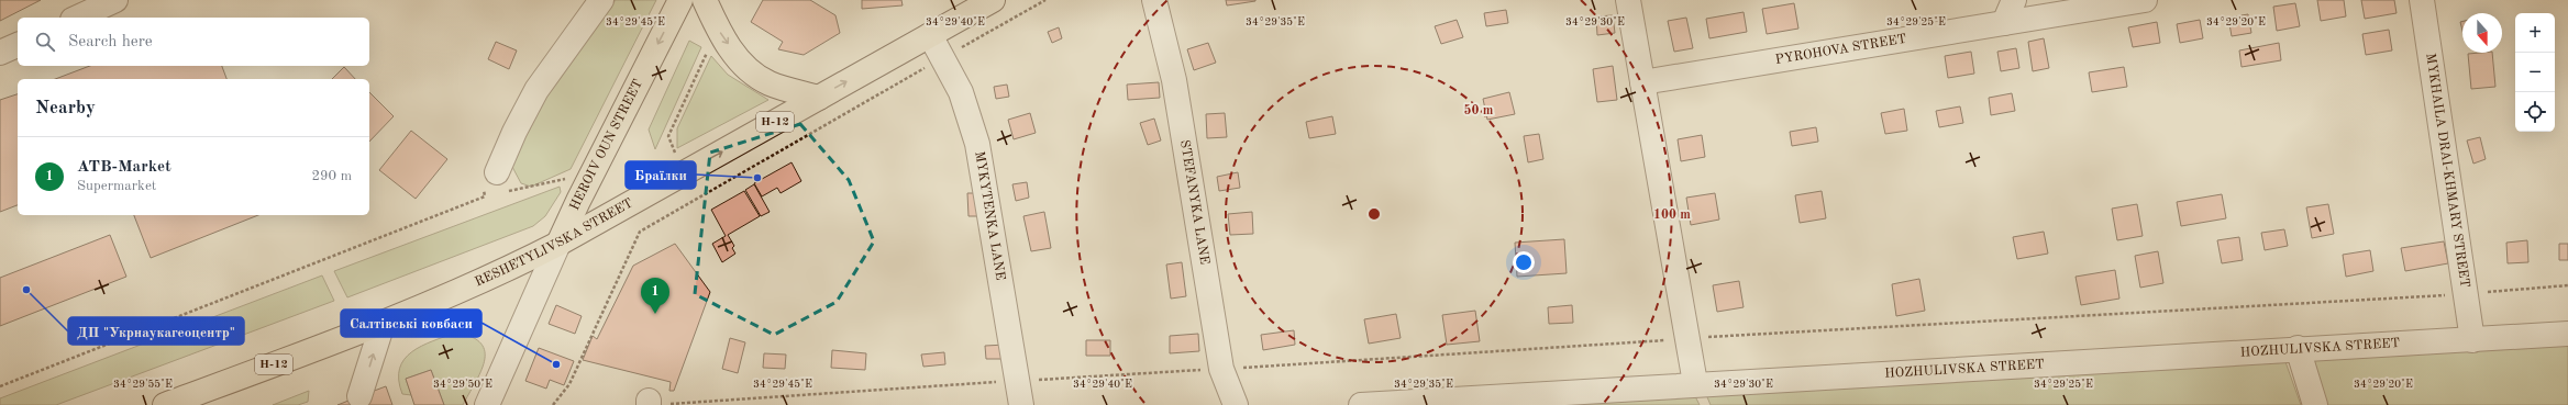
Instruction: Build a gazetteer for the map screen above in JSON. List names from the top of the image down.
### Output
{
  "streets": {
    "main road": ["Н-12", "HEROIV OUN STREET", "RESHETYLIVSKA STREET"],
    "street": [
      "PYROHOVA STREET",
      "MYKHAILA DRAI-KHMARY STREET",
      "STEFANYKA LANE",
      "MYKYTENKA LANE",
      "HOZHULIVSKA STREET"
    ]
  },
  "crossings": [
    ["HEROIV OUN STREET", "RESHETYLIVSKA STREET"],
    ["MYKHAILA DRAI-KHMARY STREET", "HOZHULIVSKA STREET"],
    ["MYKYTENKA LANE", "RESHETYLIVSKA STREET"]
  ],
  "one_way": ["HEROIV OUN STREET", "RESHETYLIVSKA STREET"],
  "places": ["Браїлки", "ДП \"Укрнаукагеоцентр\"", "Салтівські ковбаси"],
  "north": "bottom",
  "page": {
    "map_buttons": ["+", "−"],
    "search": "Search here",
    "heading": "Nearby",
    "list": [
      {
        "mark": "1",
        "name": "ATB-Market",
        "note": "Supermarket",
        "value": "290 m"
      }
    ],
    "pins": "1"
  },
  "coordinates": [
    "34°29'35\"E",
    "34°29'30\"E",
    "34°29'20\"E",
    "34°29'45\"E",
    "34°29'40\"E",
    "34°29'25\"E",
    "34°29'55\"E",
    "34°29'50\"E"
  ],
  "rings": ["50 m", "100 m"]
}
